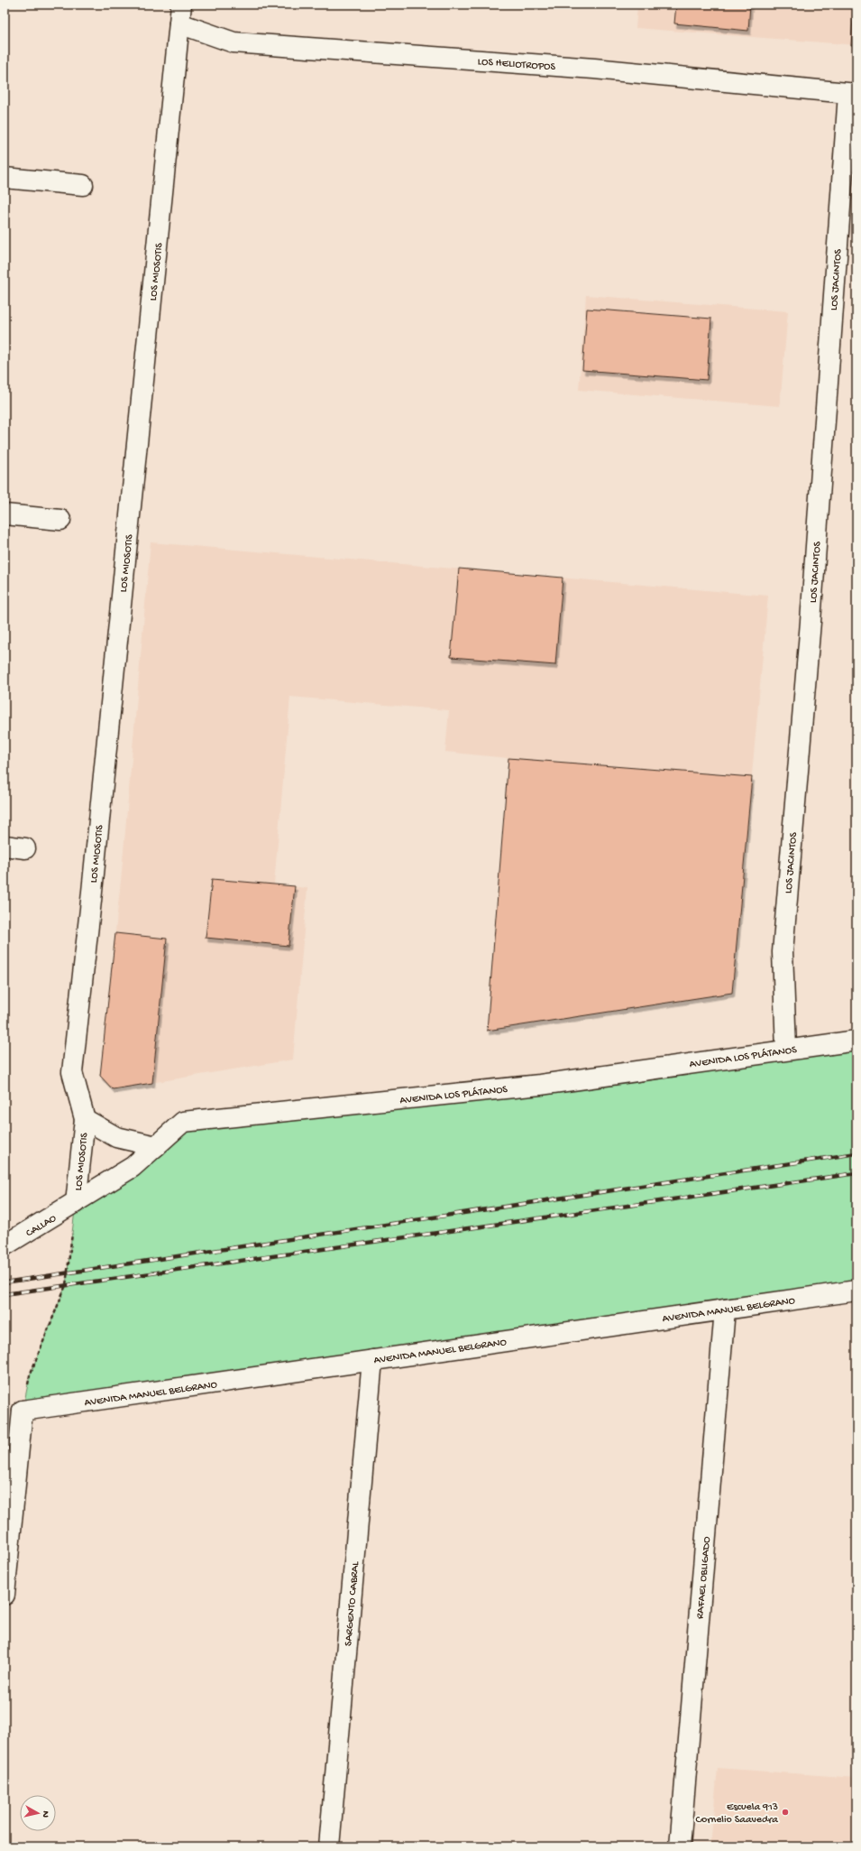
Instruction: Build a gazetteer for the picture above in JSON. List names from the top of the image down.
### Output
{
  "streets": {
    "street": [
      "LOS HELIOTROPOS",
      "LOS MIOSOTIS",
      "LOS JACINTOS",
      "AVENIDA LOS PLÁTANOS",
      "CALLAO",
      "AVENIDA MANUEL BELGRANO",
      "RAFAEL OBLIGADO",
      "SARGENTO CABRAL"
    ]
  },
  "crossings": [
    ["LOS HELIOTROPOS", "LOS MIOSOTIS"],
    ["LOS HELIOTROPOS", "LOS JACINTOS"],
    ["LOS MIOSOTIS", "AVENIDA LOS PLÁTANOS"],
    ["LOS MIOSOTIS", "CALLAO"],
    ["LOS JACINTOS", "AVENIDA LOS PLÁTANOS"],
    ["AVENIDA LOS PLÁTANOS", "CALLAO"],
    ["AVENIDA MANUEL BELGRANO", "RAFAEL OBLIGADO"],
    ["AVENIDA MANUEL BELGRANO", "SARGENTO CABRAL"]
  ],
  "places": ["Escuela 913 Cornelio Saavedra"],
  "north": "right"
}
